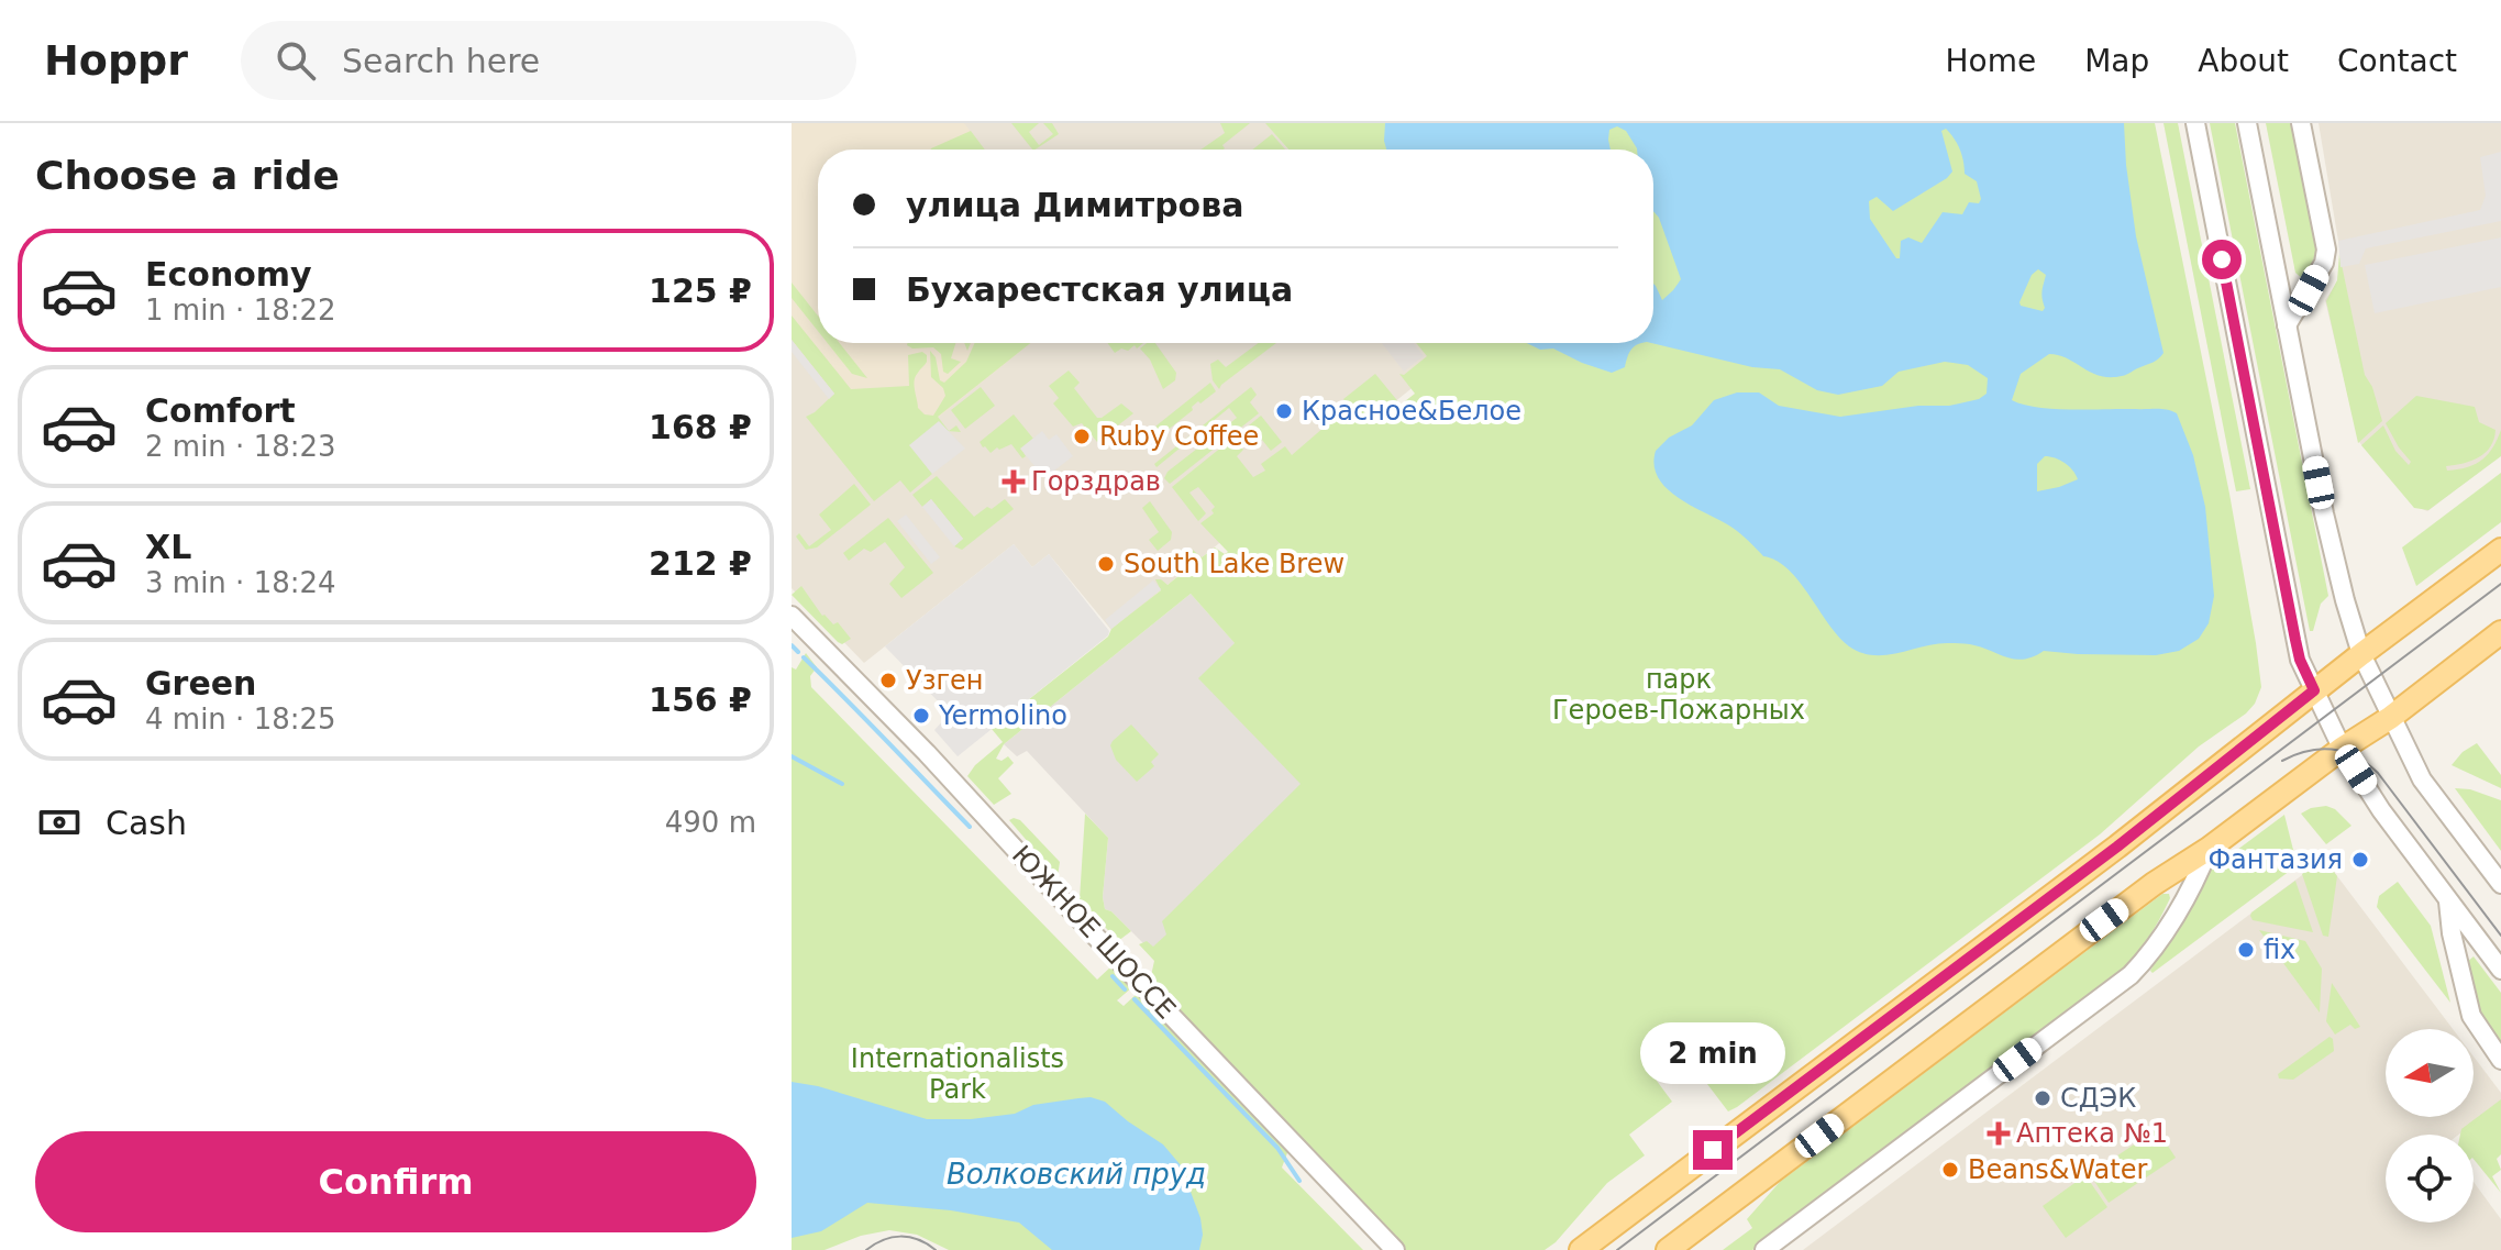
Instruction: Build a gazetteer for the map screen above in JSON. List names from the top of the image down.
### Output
{
  "streets": {
    "street": ["ЮЖНОЕ ШОССЕ"]
  },
  "water": ["Волковский пруд"],
  "parks": ["парк Героев-Пожарных", "Internationalists Park"],
  "places": {
    "other": [
      "Красное&Белое",
      "Ruby Coffee",
      "South Lake Brew",
      "Узген",
      "Yermolino",
      "Фантазия",
      "fix",
      "СДЭК",
      "Beans&Water"
    ],
    "health": ["Горздрав", "Аптека №1"]
  },
  "north": "left",
  "page": {
    "header": "Hoppr",
    "search": "Search here",
    "nav": [
      "Home",
      "Map",
      "About",
      "Contact"
    ],
    "heading": "Choose a ride",
    "banner": ["улица Димитрова", "Бухарестская улица"],
    "list": [
      {
        "name": "Economy",
        "note": "1 min · 18:22",
        "value": "125 ₽"
      },
      {
        "name": "Comfort",
        "note": "2 min · 18:23",
        "value": "168 ₽"
      },
      {
        "name": "XL",
        "note": "3 min · 18:24",
        "value": "212 ₽"
      },
      {
        "name": "Green",
        "note": "4 min · 18:25",
        "value": "156 ₽"
      }
    ],
    "pay": ["Cash", "490 m"],
    "bubble": "2 min",
    "buttons": "Confirm"
  }
}
